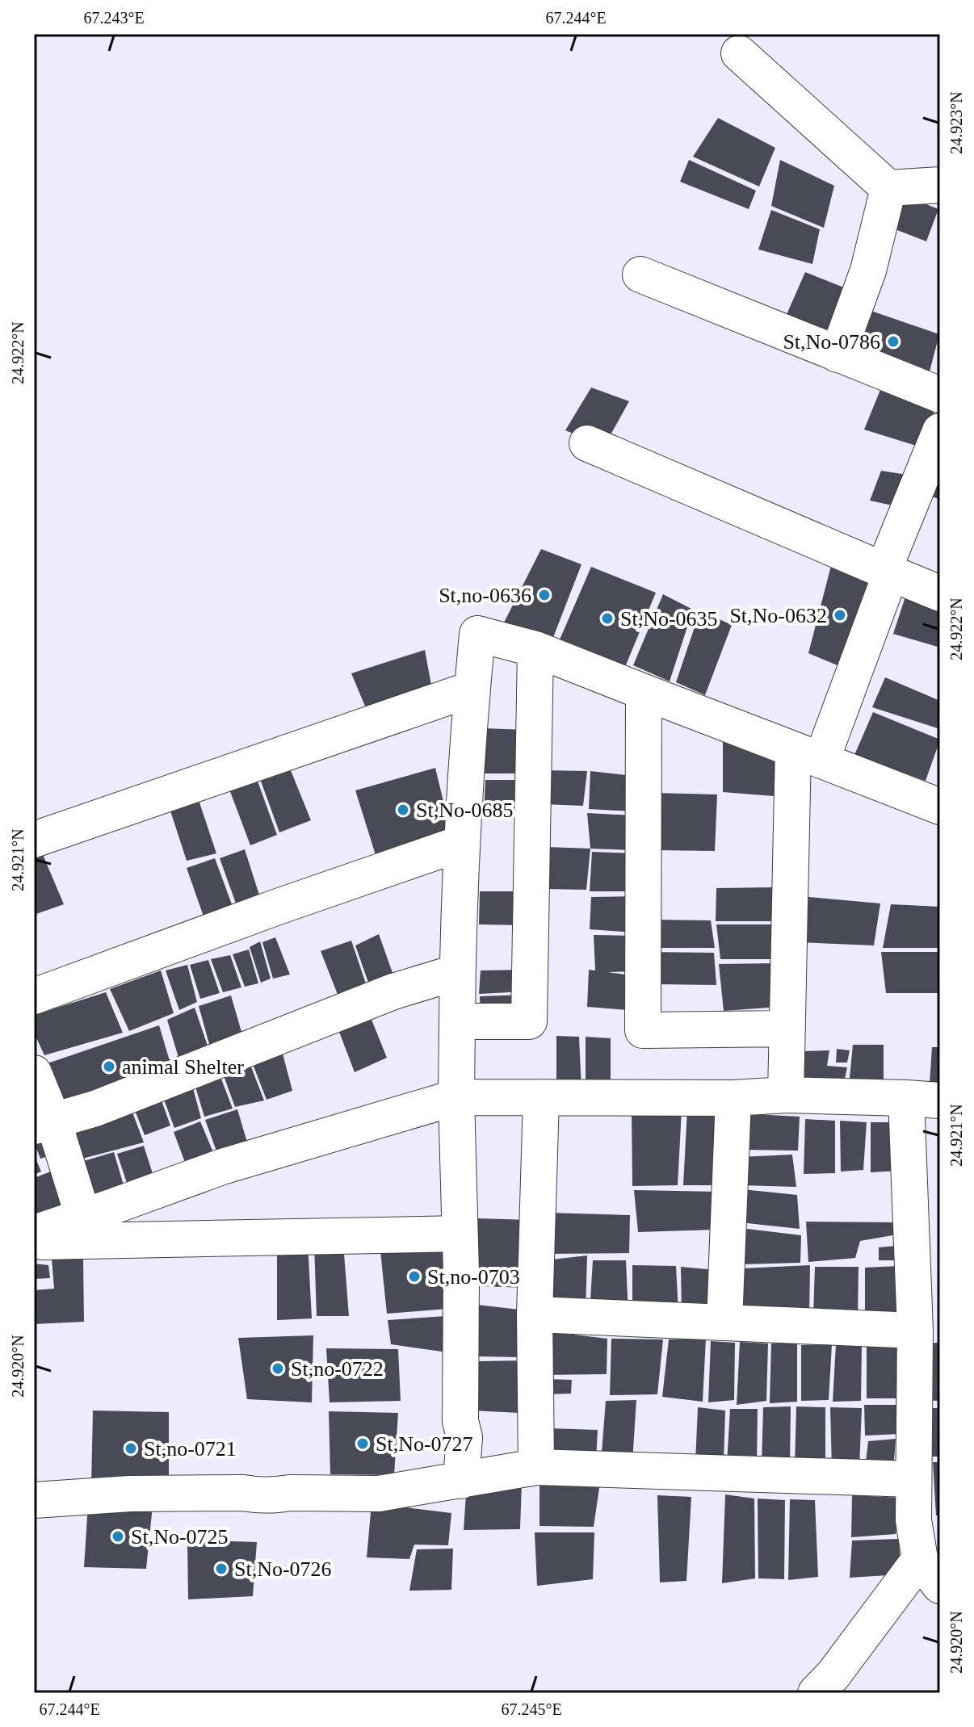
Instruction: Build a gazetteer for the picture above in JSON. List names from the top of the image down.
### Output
{
  "places": [
    "St,No-0786",
    "St,no-0636",
    "St,No-0632",
    "St,No-0635",
    "St,No-0685",
    "animal Shelter",
    "St,no-0703",
    "St,no-0722",
    "St,No-0727",
    "St,no-0721",
    "St,No-0725",
    "St,No-0726"
  ],
  "coordinates": [
    "67.243°E",
    "67.244°E",
    "24.923°N",
    "24.922°N",
    "24.921°N",
    "24.920°N",
    "67.245°E"
  ]
}
